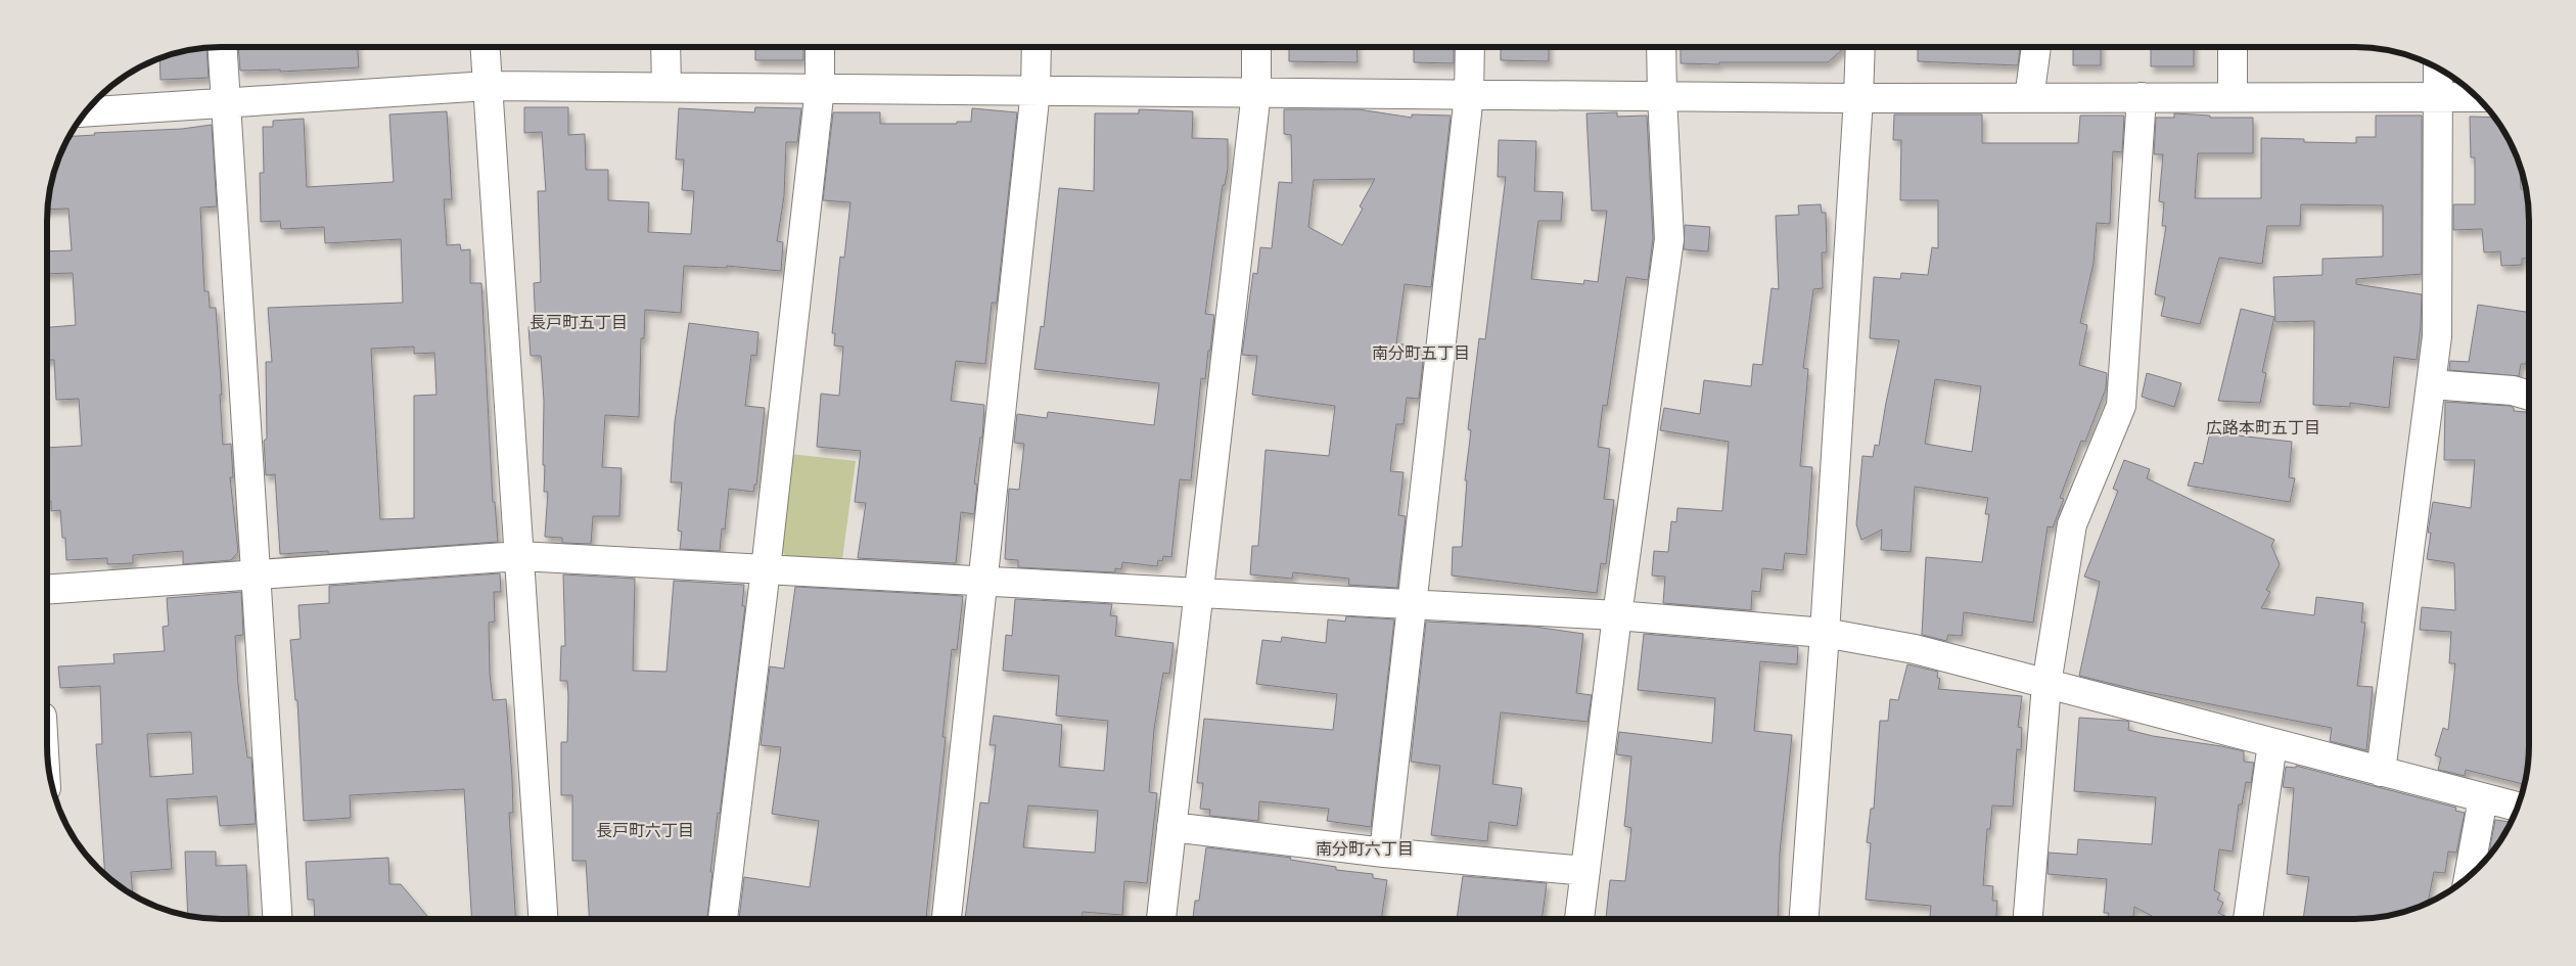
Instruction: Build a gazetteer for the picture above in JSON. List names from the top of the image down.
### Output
{
  "districts": [
    "長戸町五丁目",
    "南分町五丁目",
    "広路本町五丁目",
    "長戸町六丁目",
    "南分町六丁目"
  ]
}
